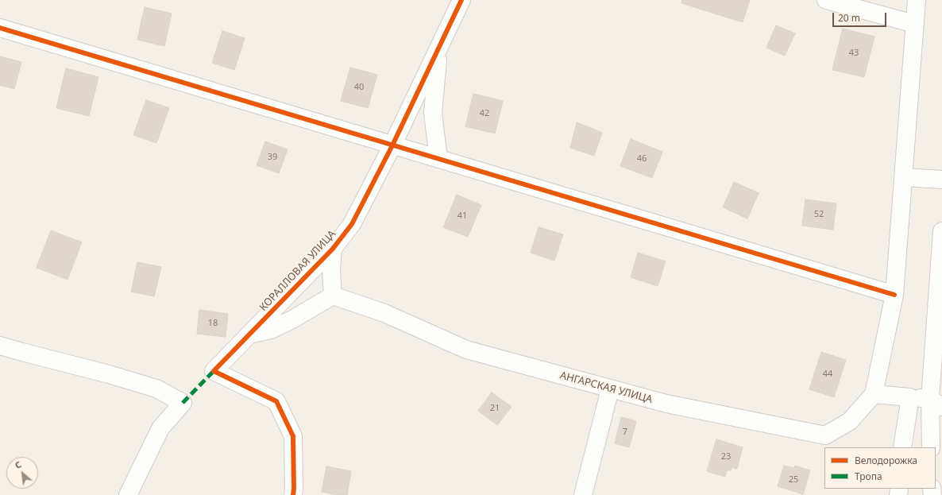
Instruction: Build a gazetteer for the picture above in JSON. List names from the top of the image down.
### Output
{
  "streets": {
    "street": ["КОРАЛЛОВАЯ УЛИЦА", "АНГАРСКАЯ УЛИЦА"]
  },
  "house_numbers": [
    "43",
    "40",
    "42",
    "39",
    "46",
    "52",
    "41",
    "18",
    "44",
    "21",
    "7",
    "23",
    "25"
  ],
  "legend": ["Велодорожка", "Тропа"],
  "scale_bar": "20 m",
  "north": "top left"
}
